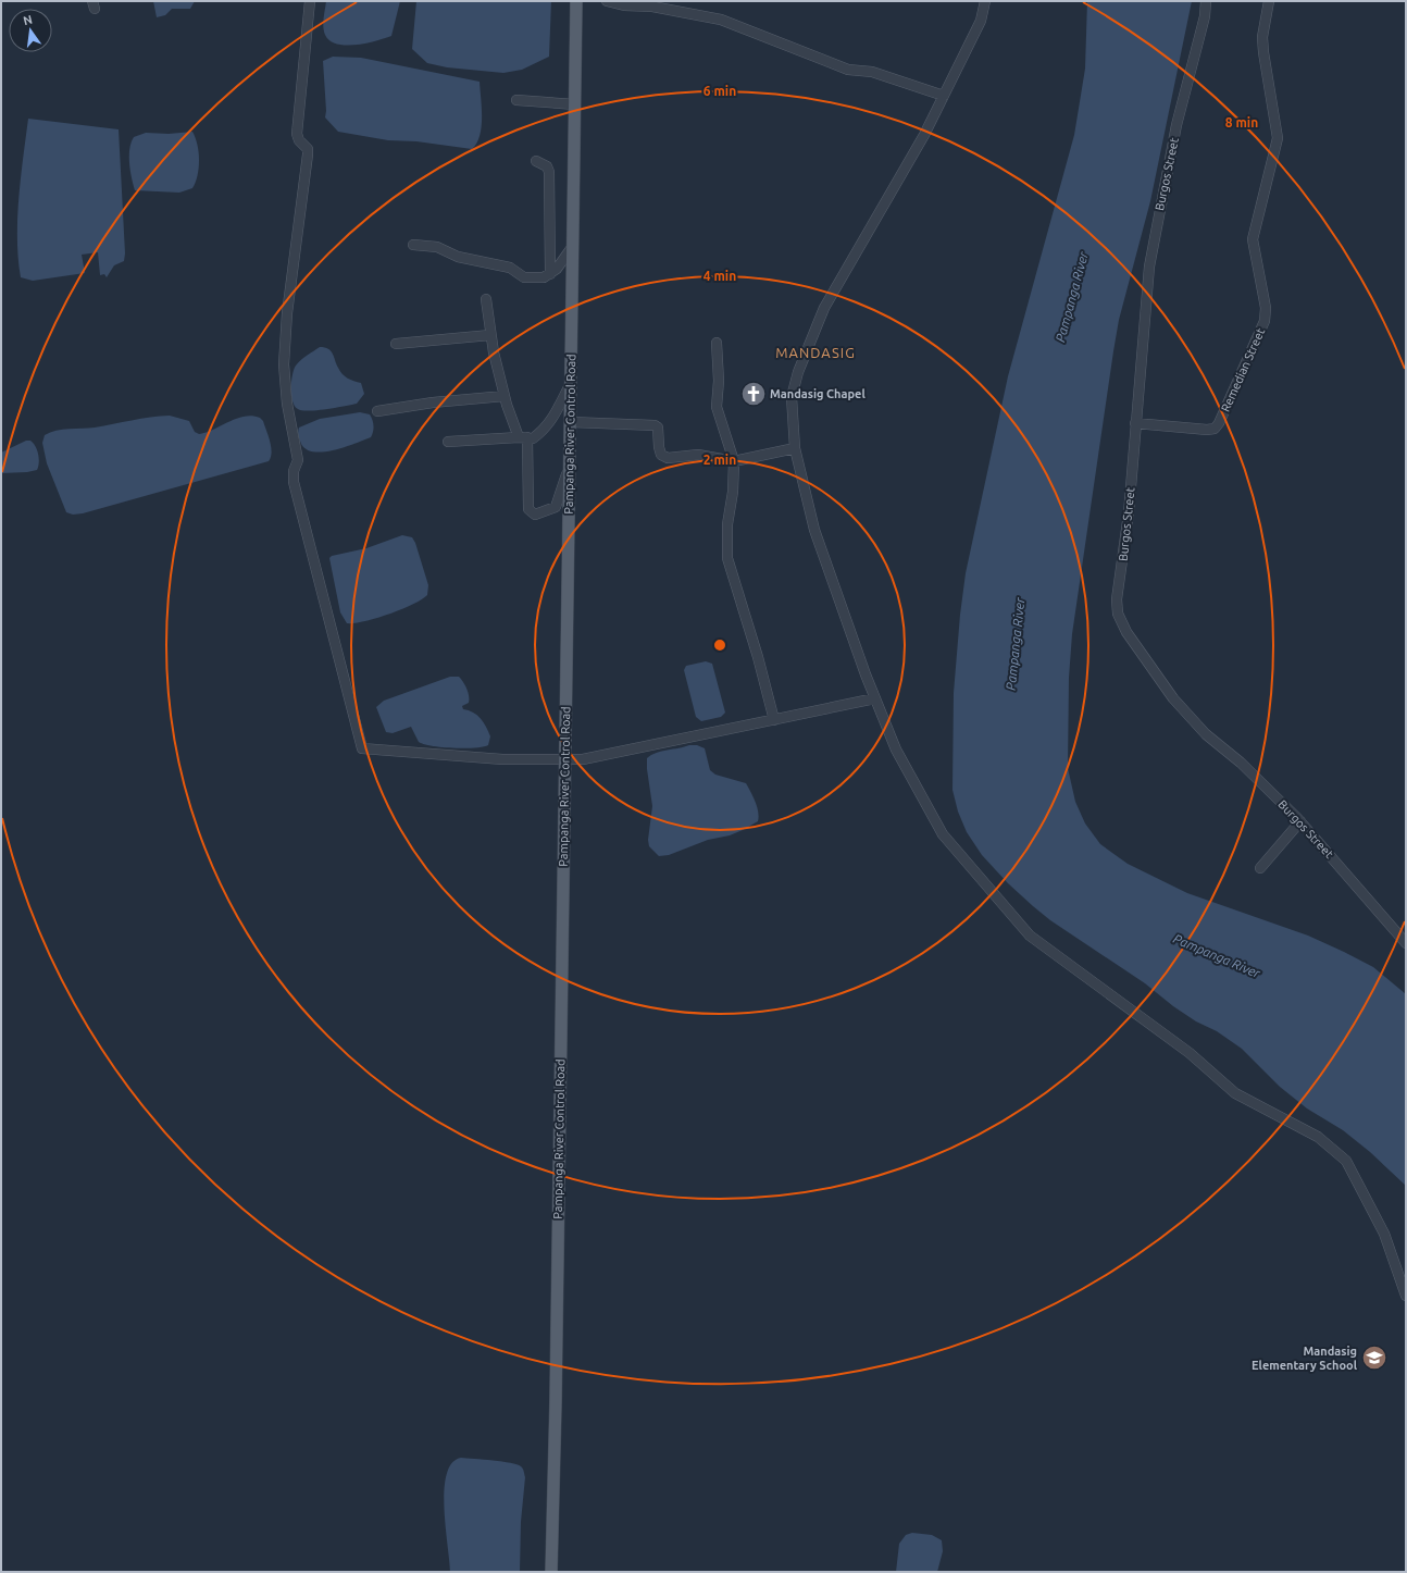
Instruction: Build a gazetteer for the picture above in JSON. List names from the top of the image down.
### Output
{
  "streets": {
    "main road": ["Pampanga River Control Road"],
    "street": ["Burgos Street", "Remedian Street"]
  },
  "crossings": [
    ["Burgos Street", "Remedian Street"]
  ],
  "districts": ["MANDASIG"],
  "water": ["Pampanga River"],
  "places": {
    "church": ["Mandasig Chapel"],
    "school or university": ["Mandasig Elementary School"]
  },
  "north": "top",
  "rings": [
    "6 min",
    "8 min",
    "4 min",
    "2 min"
  ]
}
